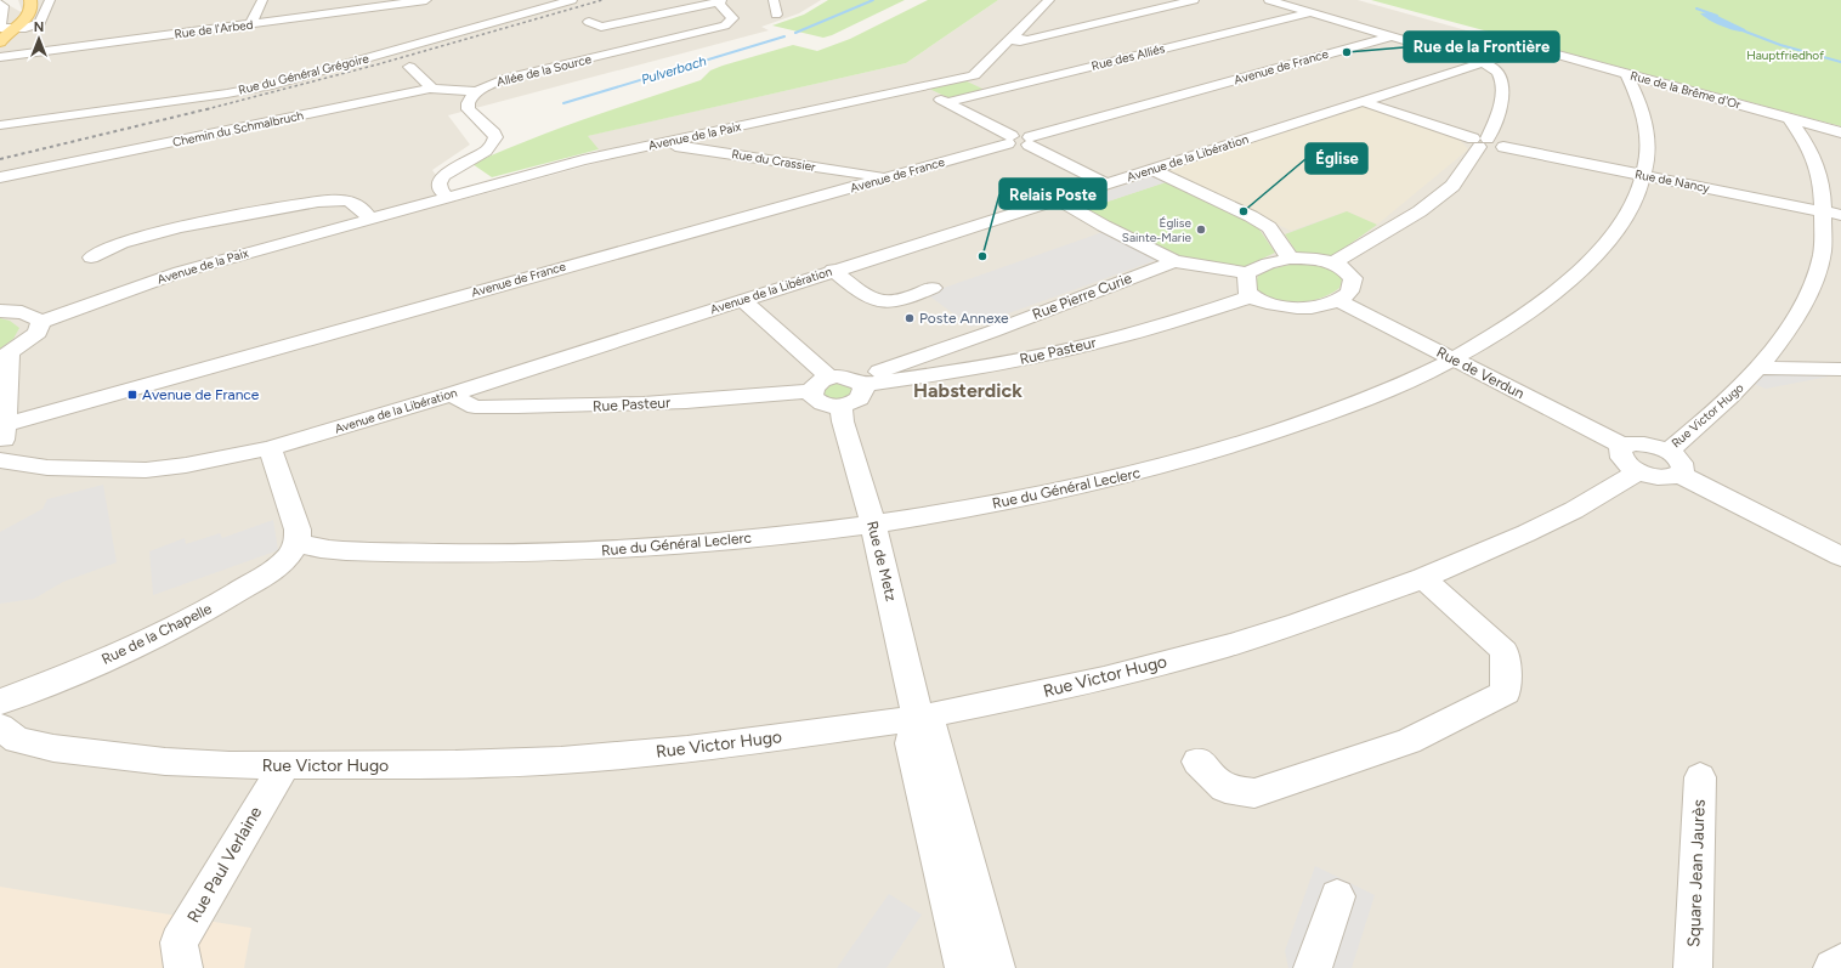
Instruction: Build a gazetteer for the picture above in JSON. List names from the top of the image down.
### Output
{
  "streets": {
    "street": [
      "Rue de l'Arbed",
      "Rue des Alliés",
      "Avenue de France",
      "Allée de la Source",
      "Rue du Général Grégoire",
      "Rue de la Brême d'Or",
      "Chemin du Schmalbruch",
      "Avenue de la Paix",
      "Avenue de la Libération",
      "Rue du Crassier",
      "Rue de Nancy",
      "Rue Pierre Curie",
      "Rue Pasteur",
      "Rue de Verdun",
      "Rue Victor Hugo",
      "Rue du Général Leclerc",
      "Rue de Metz",
      "Rue de la Chapelle",
      "Rue Paul Verlaine",
      "Square Jean Jaurès"
    ]
  },
  "crossings": [
    ["Avenue de France", "Rue du Crassier"],
    ["Allée de la Source", "Chemin du Schmalbruch"],
    ["Allée de la Source", "Avenue de la Paix"],
    ["Rue de la Brême d'Or", "Avenue de la Libération"],
    ["Rue de la Brême d'Or", "Rue Victor Hugo"],
    ["Rue de la Brême d'Or", "Rue du Général Leclerc"],
    ["Avenue de la Paix", "Rue du Crassier"],
    ["Avenue de la Libération", "Rue Pasteur"],
    ["Rue de Nancy", "Rue Victor Hugo"],
    ["Rue de Nancy", "Rue du Général Leclerc"],
    ["Rue Pierre Curie", "Rue Pasteur"],
    ["Rue de Verdun", "Rue Victor Hugo"],
    ["Rue de Verdun", "Rue du Général Leclerc"],
    ["Rue Victor Hugo", "Rue de Metz"],
    ["Rue Victor Hugo", "Rue Paul Verlaine"],
    ["Rue du Général Leclerc", "Rue de Metz"],
    ["Rue du Général Leclerc", "Rue de la Chapelle"]
  ],
  "districts": ["Habsterdick"],
  "water": ["Pulverbach"],
  "parks": ["Hauptfriedhof"],
  "places": {
    "other": [
      "Rue de la Frontière",
      "Église",
      "Église Sainte-Marie",
      "Relais Poste",
      "Poste Annexe"
    ],
    "transit": ["Avenue de France"]
  },
  "north": "top"
}
